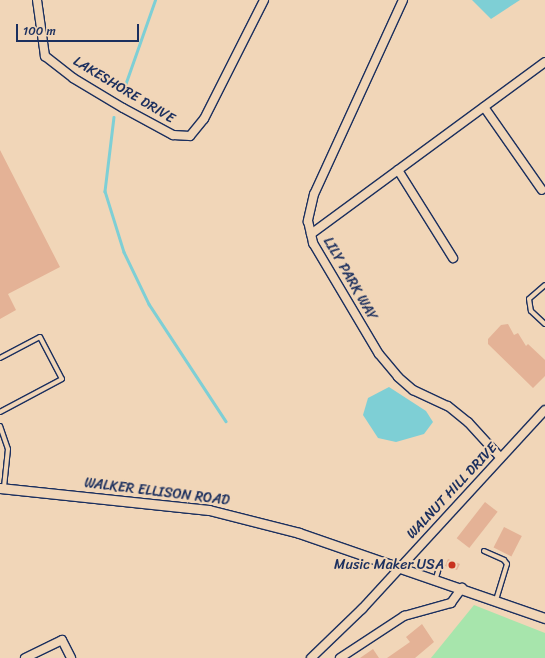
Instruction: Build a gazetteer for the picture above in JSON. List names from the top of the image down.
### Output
{
  "streets": {
    "street": [
      "LAKESHORE DRIVE",
      "LILY PARK WAY",
      "WALNUT HILL DRIVE",
      "WALKER ELLISON ROAD"
    ]
  },
  "crossings": [
    ["LILY PARK WAY", "WALNUT HILL DRIVE"],
    ["WALNUT HILL DRIVE", "WALKER ELLISON ROAD"]
  ],
  "places": ["Music Maker USA"],
  "scale_bar": "100 m"
}
